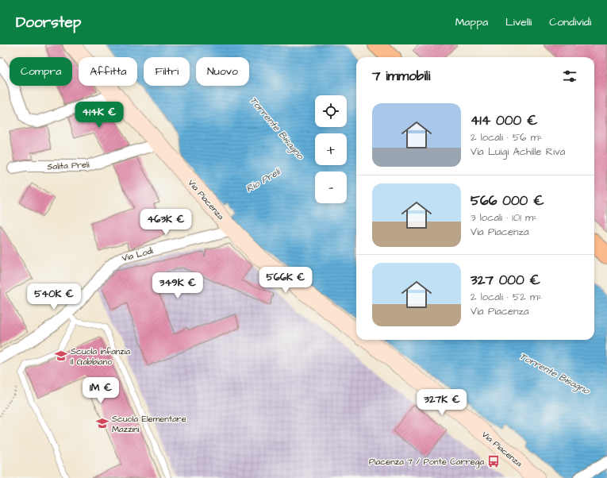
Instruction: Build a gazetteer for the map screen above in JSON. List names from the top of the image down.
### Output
{
  "streets": {
    "main road": ["Via Piacenza"],
    "street": ["Salita Preli", "Via Lodi"]
  },
  "crossings": [
    ["Salita Preli", "Via Piacenza"],
    ["Via Piacenza", "Via Lodi"]
  ],
  "water": ["Torrente Bisagno", "Rio Preli"],
  "places": {
    "school or university": ["Scuola infanzia Il Gabbiano", "Scuola Elementare Mazzini"],
    "bus stop": ["Piacenza 7 / Ponte Carrega"]
  },
  "page": {
    "header": "Doorstep",
    "nav": ["Mappa", "Livelli", "Condividi"],
    "chip": [
      "Compra",
      "Affitta",
      "Filtri",
      "Nuovo"
    ],
    "heading": "7 immobili",
    "map_buttons": ["+", "−"],
    "list": [
      {
        "name": "414 000 €",
        "note": "2 locali · 56 m² · Via Luigi Achille Riva"
      },
      {
        "name": "566 000 €",
        "note": "3 locali · 101 m² · Via Piacenza"
      },
      {
        "name": "327 000 €",
        "note": "2 locali · 52 m² · Via Piacenza"
      }
    ],
    "price": [
      "414K €",
      "463K €",
      "566K €",
      "349K €",
      "540K €",
      "1M €",
      "327K €"
    ]
  }
}
